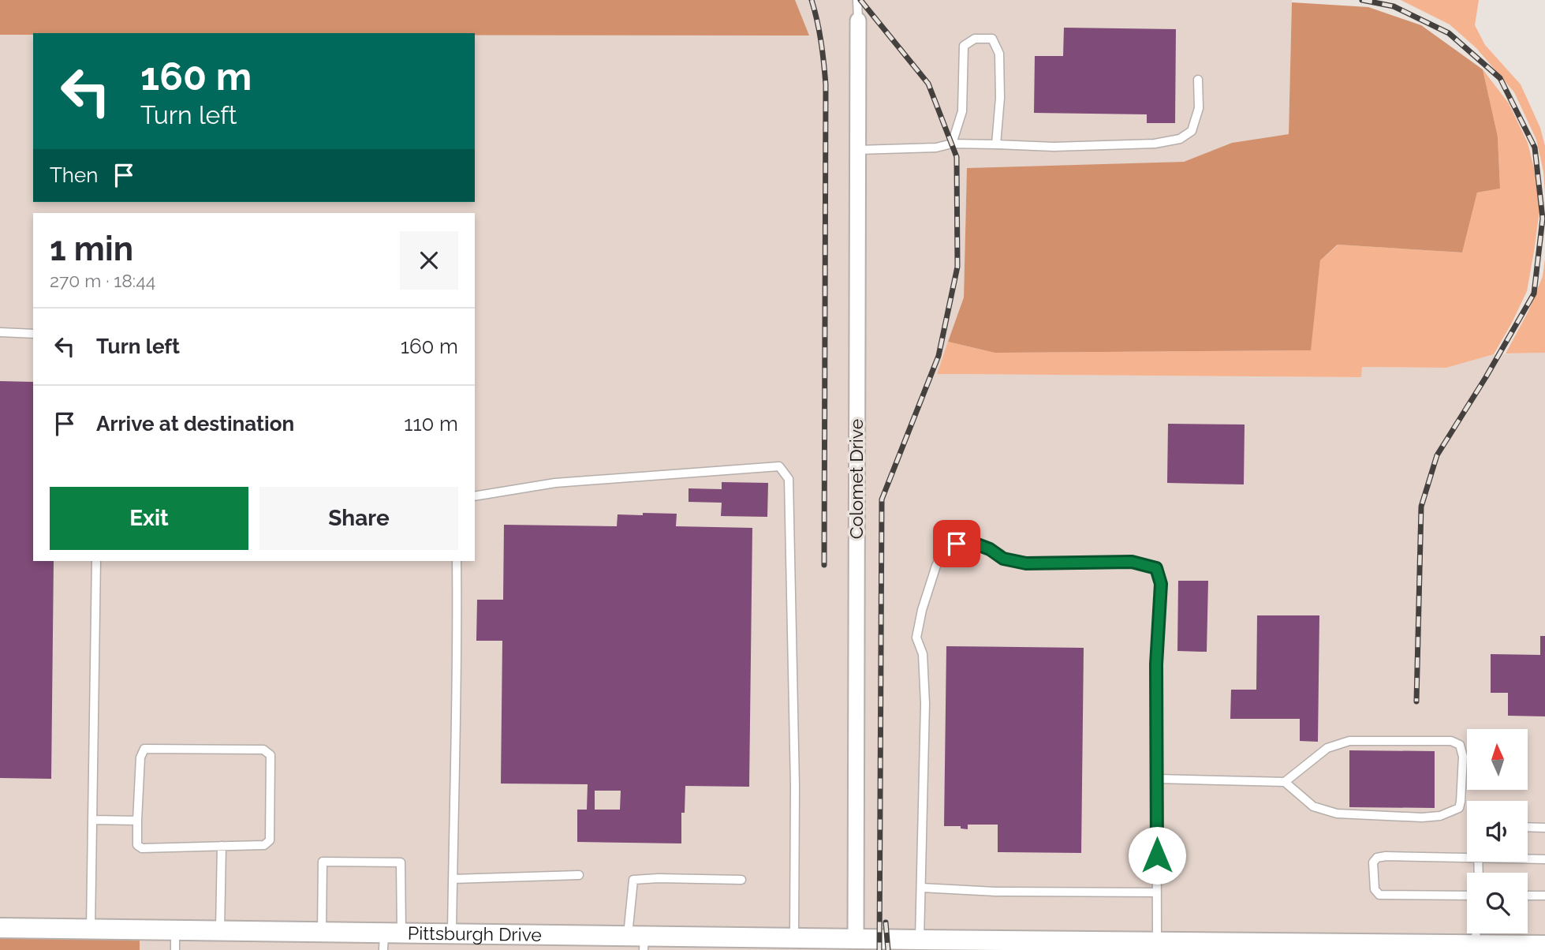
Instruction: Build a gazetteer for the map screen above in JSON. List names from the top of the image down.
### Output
{
  "streets": {
    "street": ["Colomet Drive", "Pittsburgh Drive"]
  },
  "crossings": [
    ["Colomet Drive", "Pittsburgh Drive"]
  ],
  "north": "top",
  "page": {
    "turn": ["160 m", "Turn left"],
    "then": "Then",
    "heading": ["1 min", "270 m · 18:44"],
    "list": [
      {
        "name": "Turn left",
        "value": "160 m"
      },
      {
        "name": "Arrive at destination",
        "value": "110 m"
      }
    ],
    "buttons": ["Exit", "Share"]
  }
}
